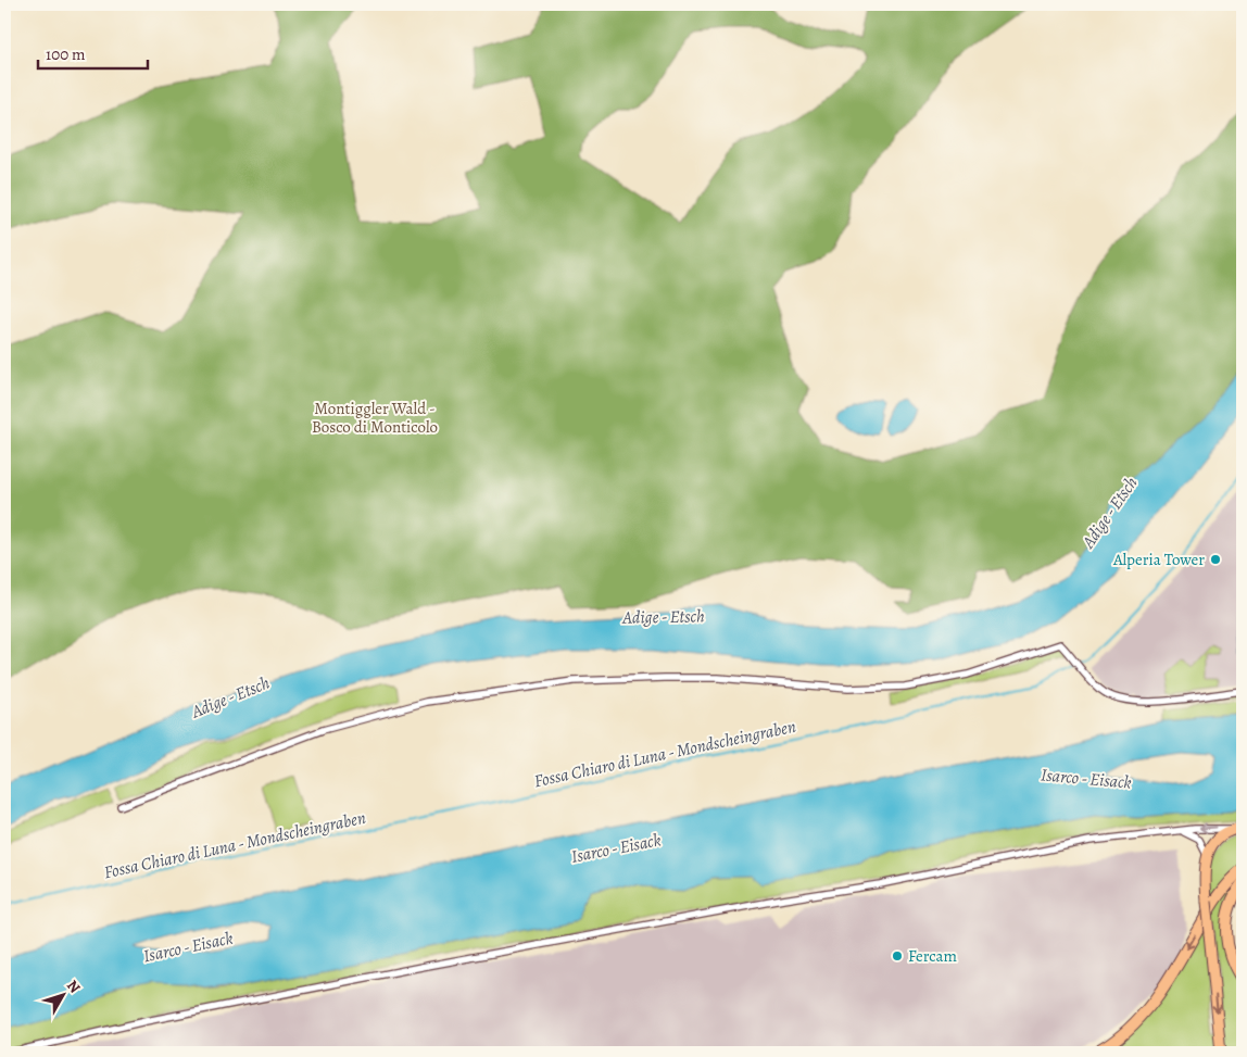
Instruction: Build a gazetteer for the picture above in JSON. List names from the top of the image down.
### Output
{
  "water": ["Adige - Etsch", "Fossa Chiaro di Luna - Mondscheingraben", "Isarco - Eisack"],
  "parks": ["Montiggler Wald - Bosco di Monticolo"],
  "places": ["Alperia Tower", "Fercam"],
  "scale_bar": "100 m",
  "north": "top right"
}
